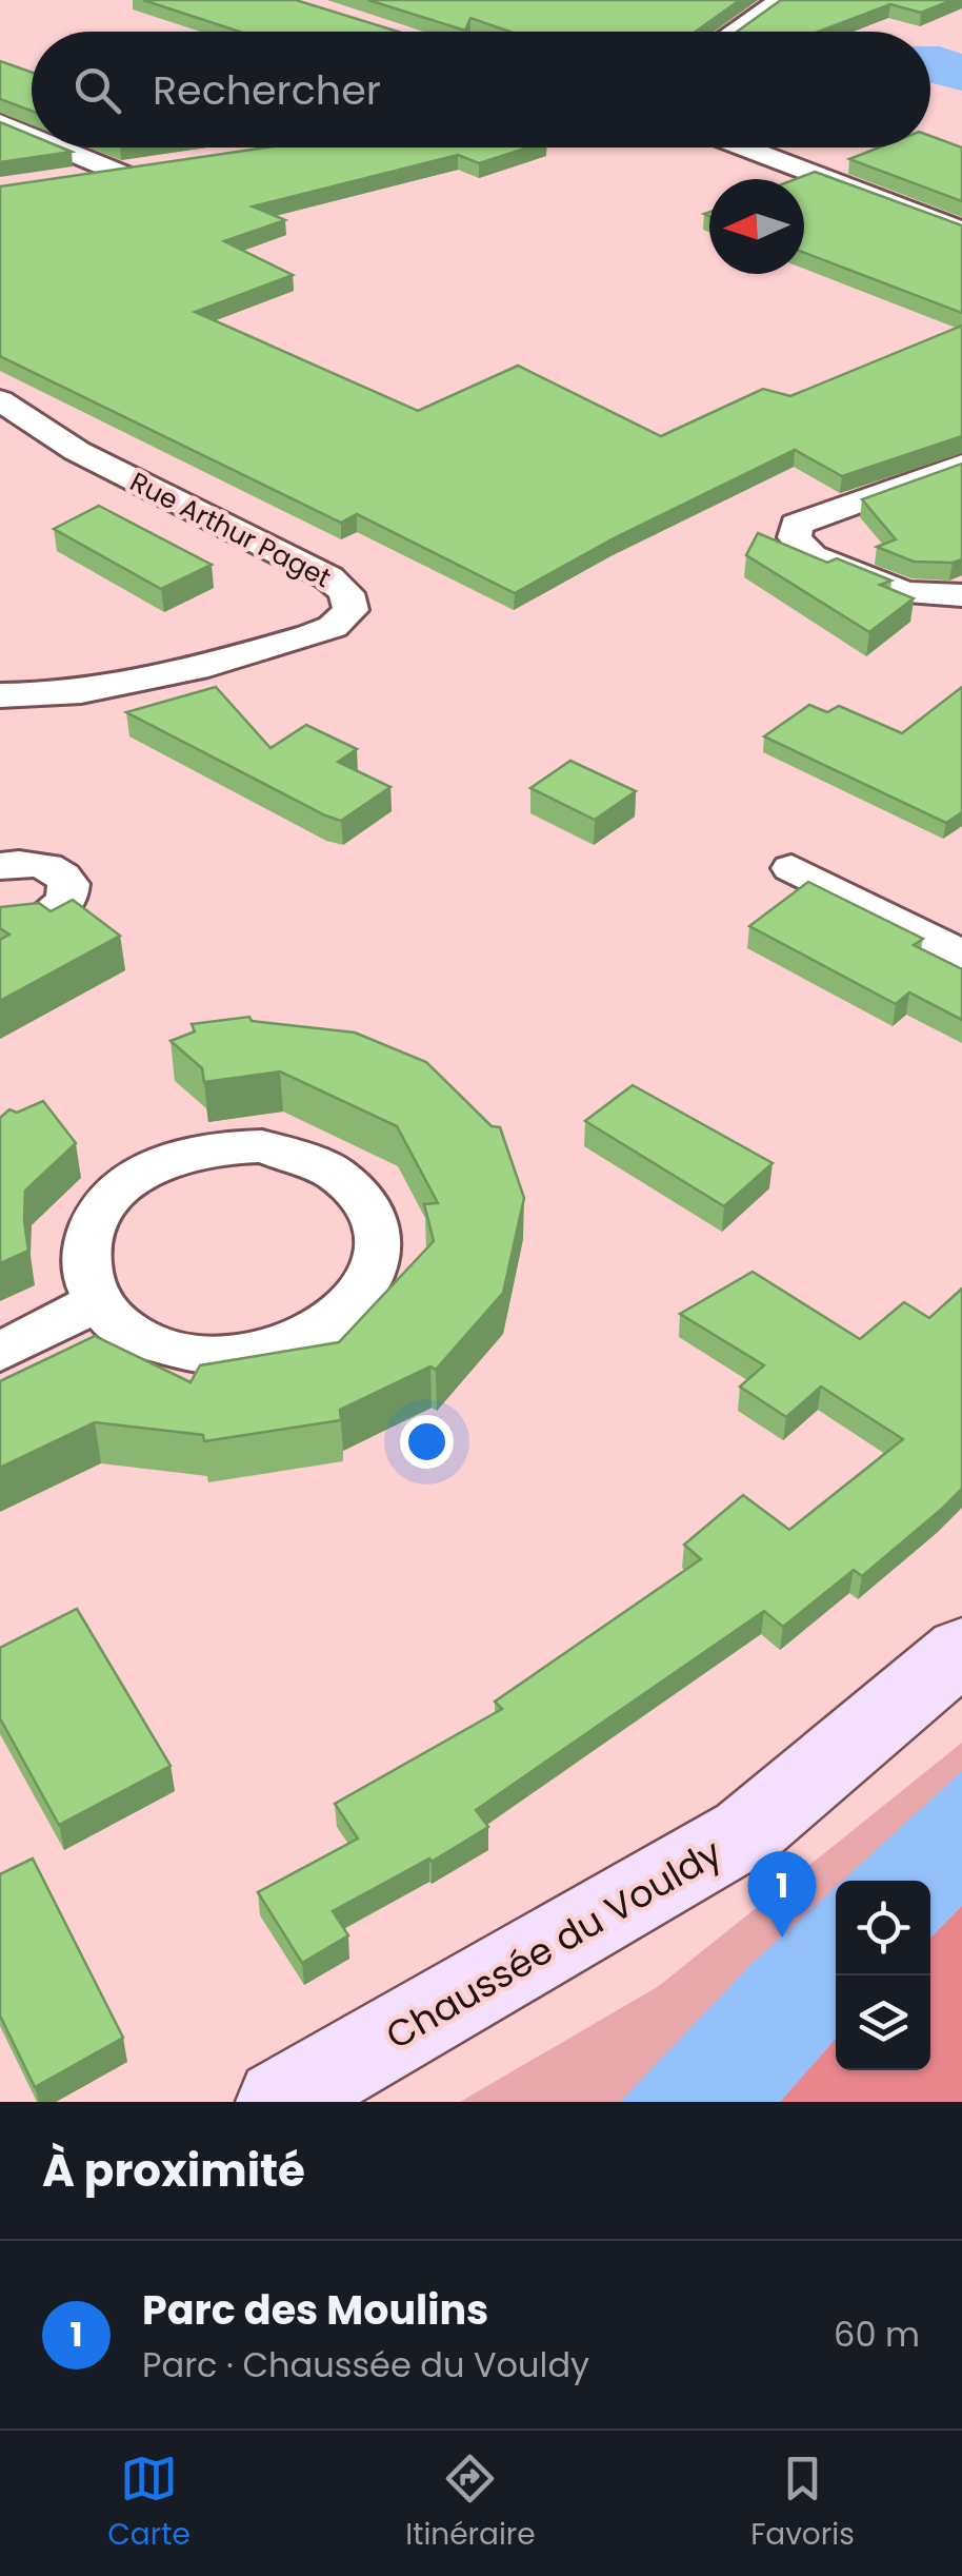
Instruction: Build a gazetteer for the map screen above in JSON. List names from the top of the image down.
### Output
{
  "streets": {
    "street": ["Rue Arthur Paget", "Chaussée du Vouldy"]
  },
  "north": "left",
  "page": {
    "search": "Rechercher",
    "pins": "1",
    "heading": "À proximité",
    "list": [
      {
        "mark": "1",
        "name": "Parc des Moulins",
        "note": "Parc · Chaussée du Vouldy",
        "value": "60 m"
      }
    ],
    "nav": ["Carte", "Itinéraire", "Favoris"]
  }
}
